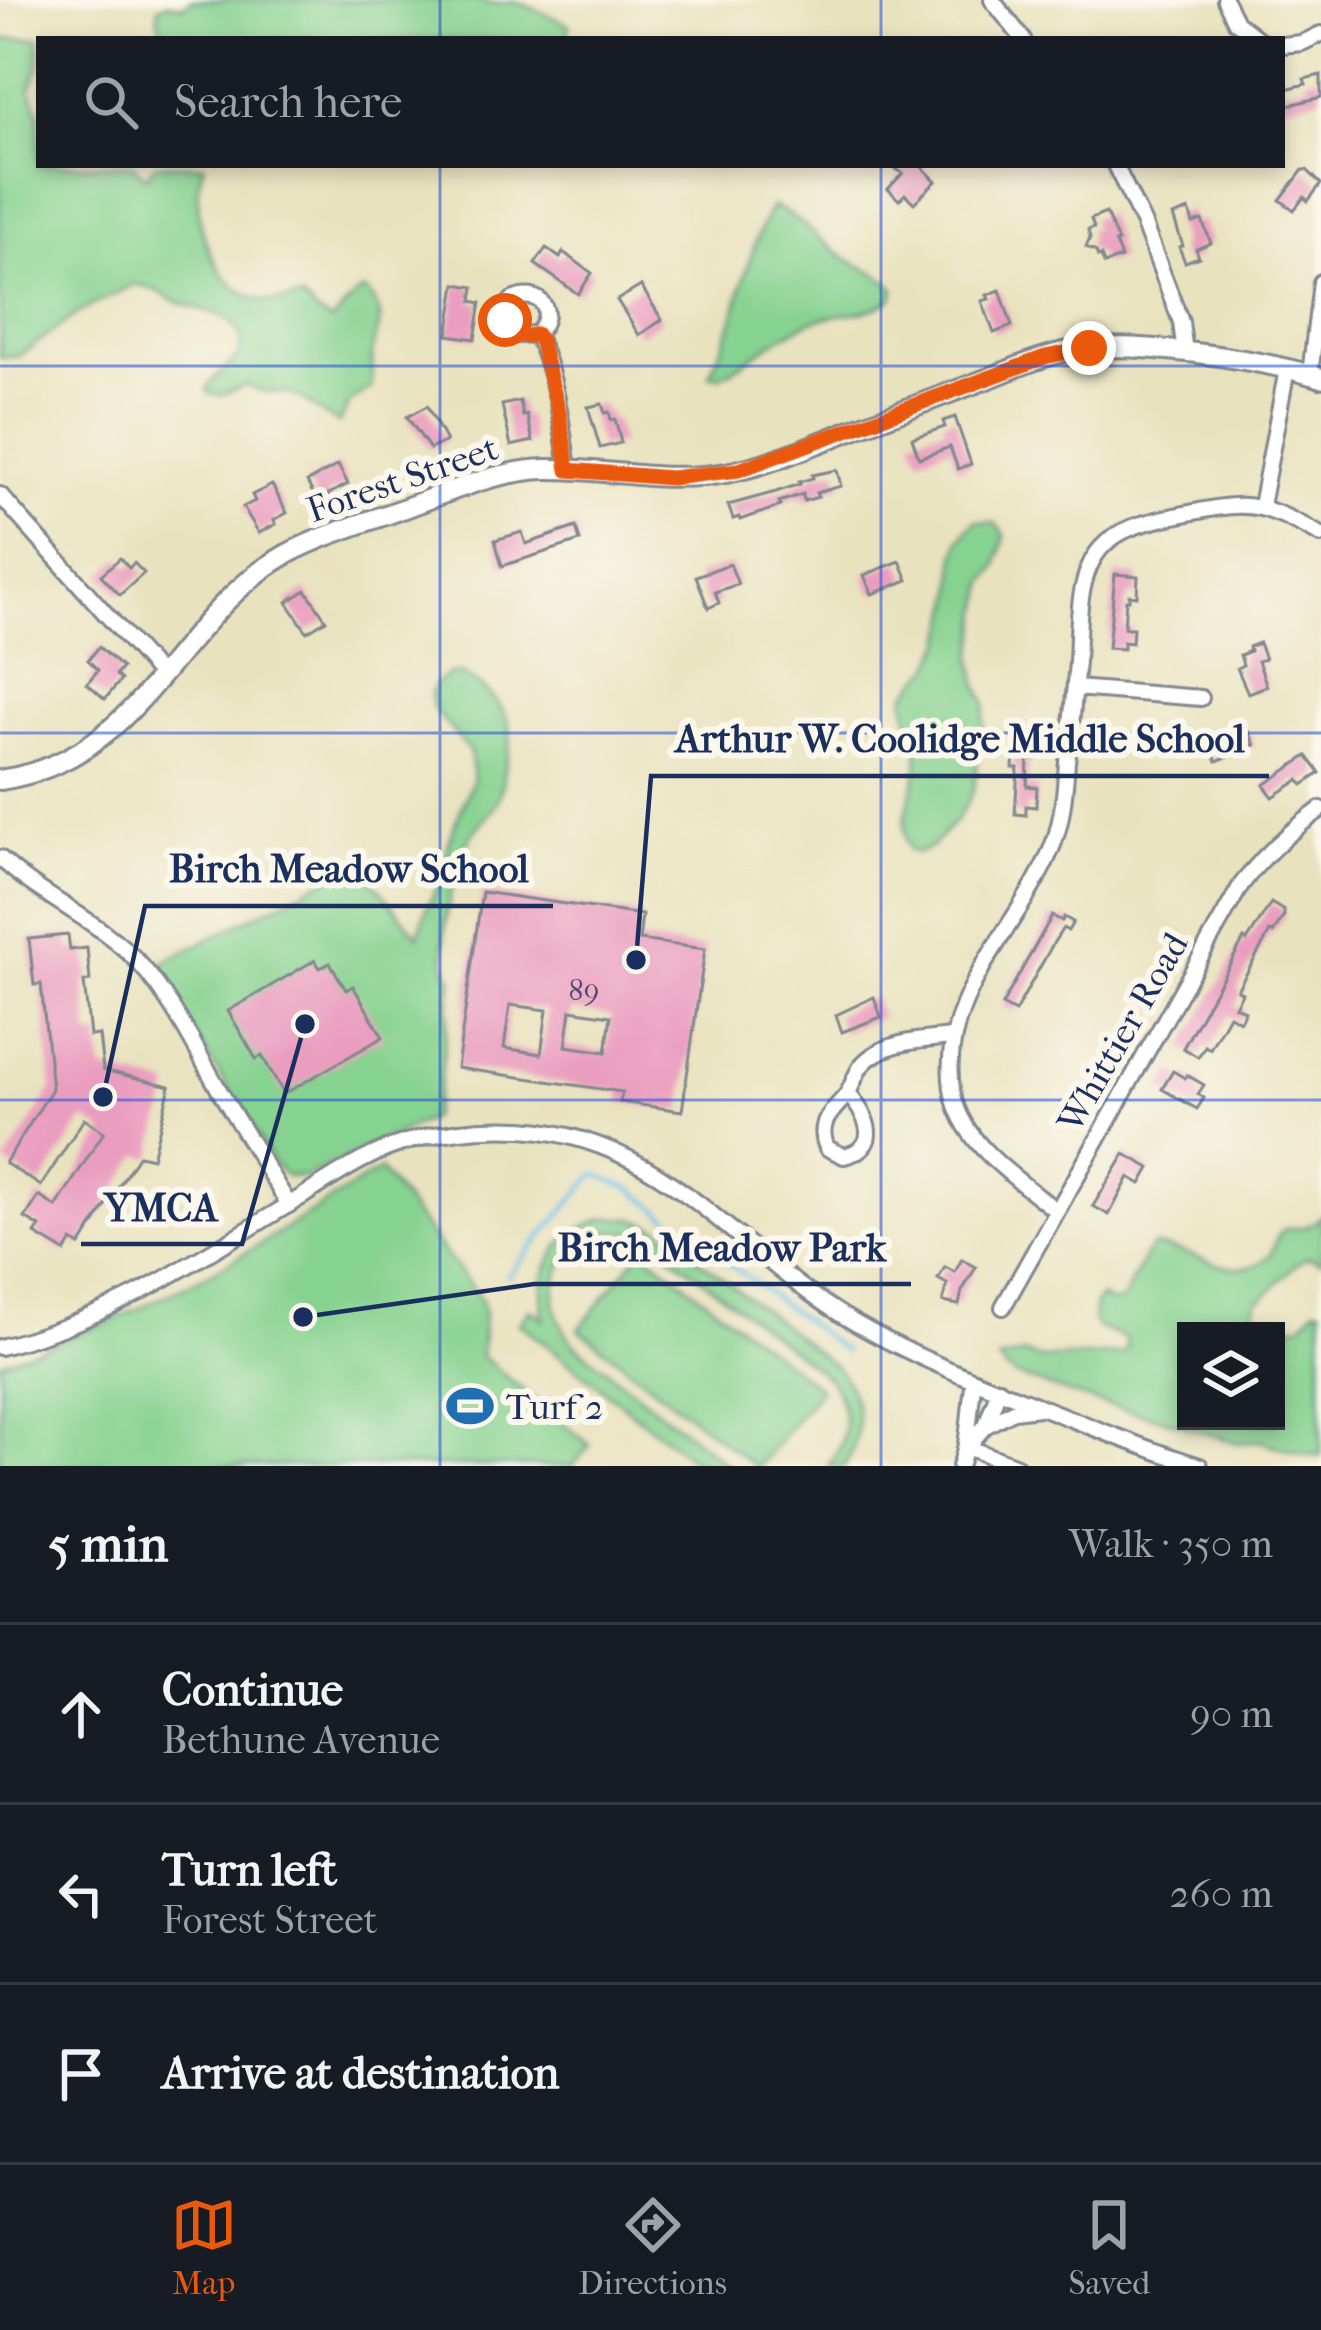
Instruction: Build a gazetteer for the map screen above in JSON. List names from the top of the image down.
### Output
{
  "streets": {
    "street": ["Forest Street", "Whittier Road"]
  },
  "places": {
    "other": [
      "Arthur W. Coolidge Middle School",
      "YMCA",
      "Birch Meadow School",
      "Birch Meadow Park"
    ],
    "sports": ["Turf 2"]
  },
  "house_numbers": ["89"],
  "page": {
    "search": "Search here",
    "heading": ["5 min", "Walk · 350 m"],
    "list": [
      ["Continue", "Bethune Avenue", "90 m"],
      ["Turn left", "Forest Street", "260 m"],
      "Arrive at destination"
    ],
    "nav": ["Map", "Directions", "Saved"]
  }
}
